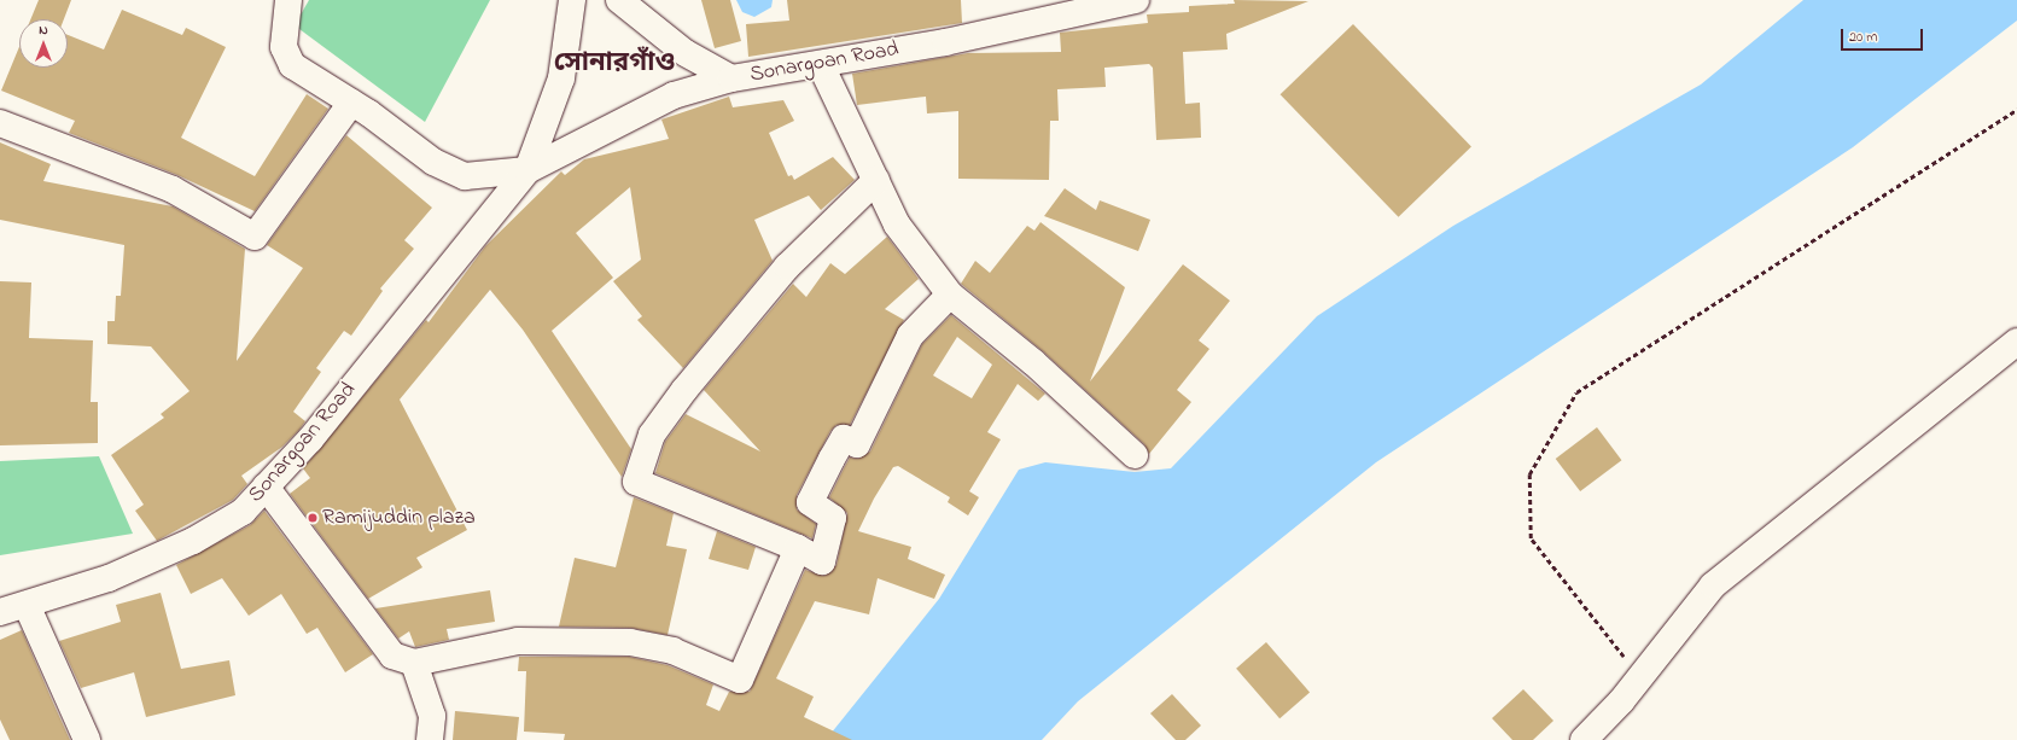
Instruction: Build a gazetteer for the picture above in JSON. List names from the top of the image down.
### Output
{
  "streets": {
    "street": ["Sonargoan Road"]
  },
  "districts": ["সোনারগাঁও"],
  "places": ["Ramijuddin plaza"],
  "scale_bar": "20 m",
  "north": "top"
}
